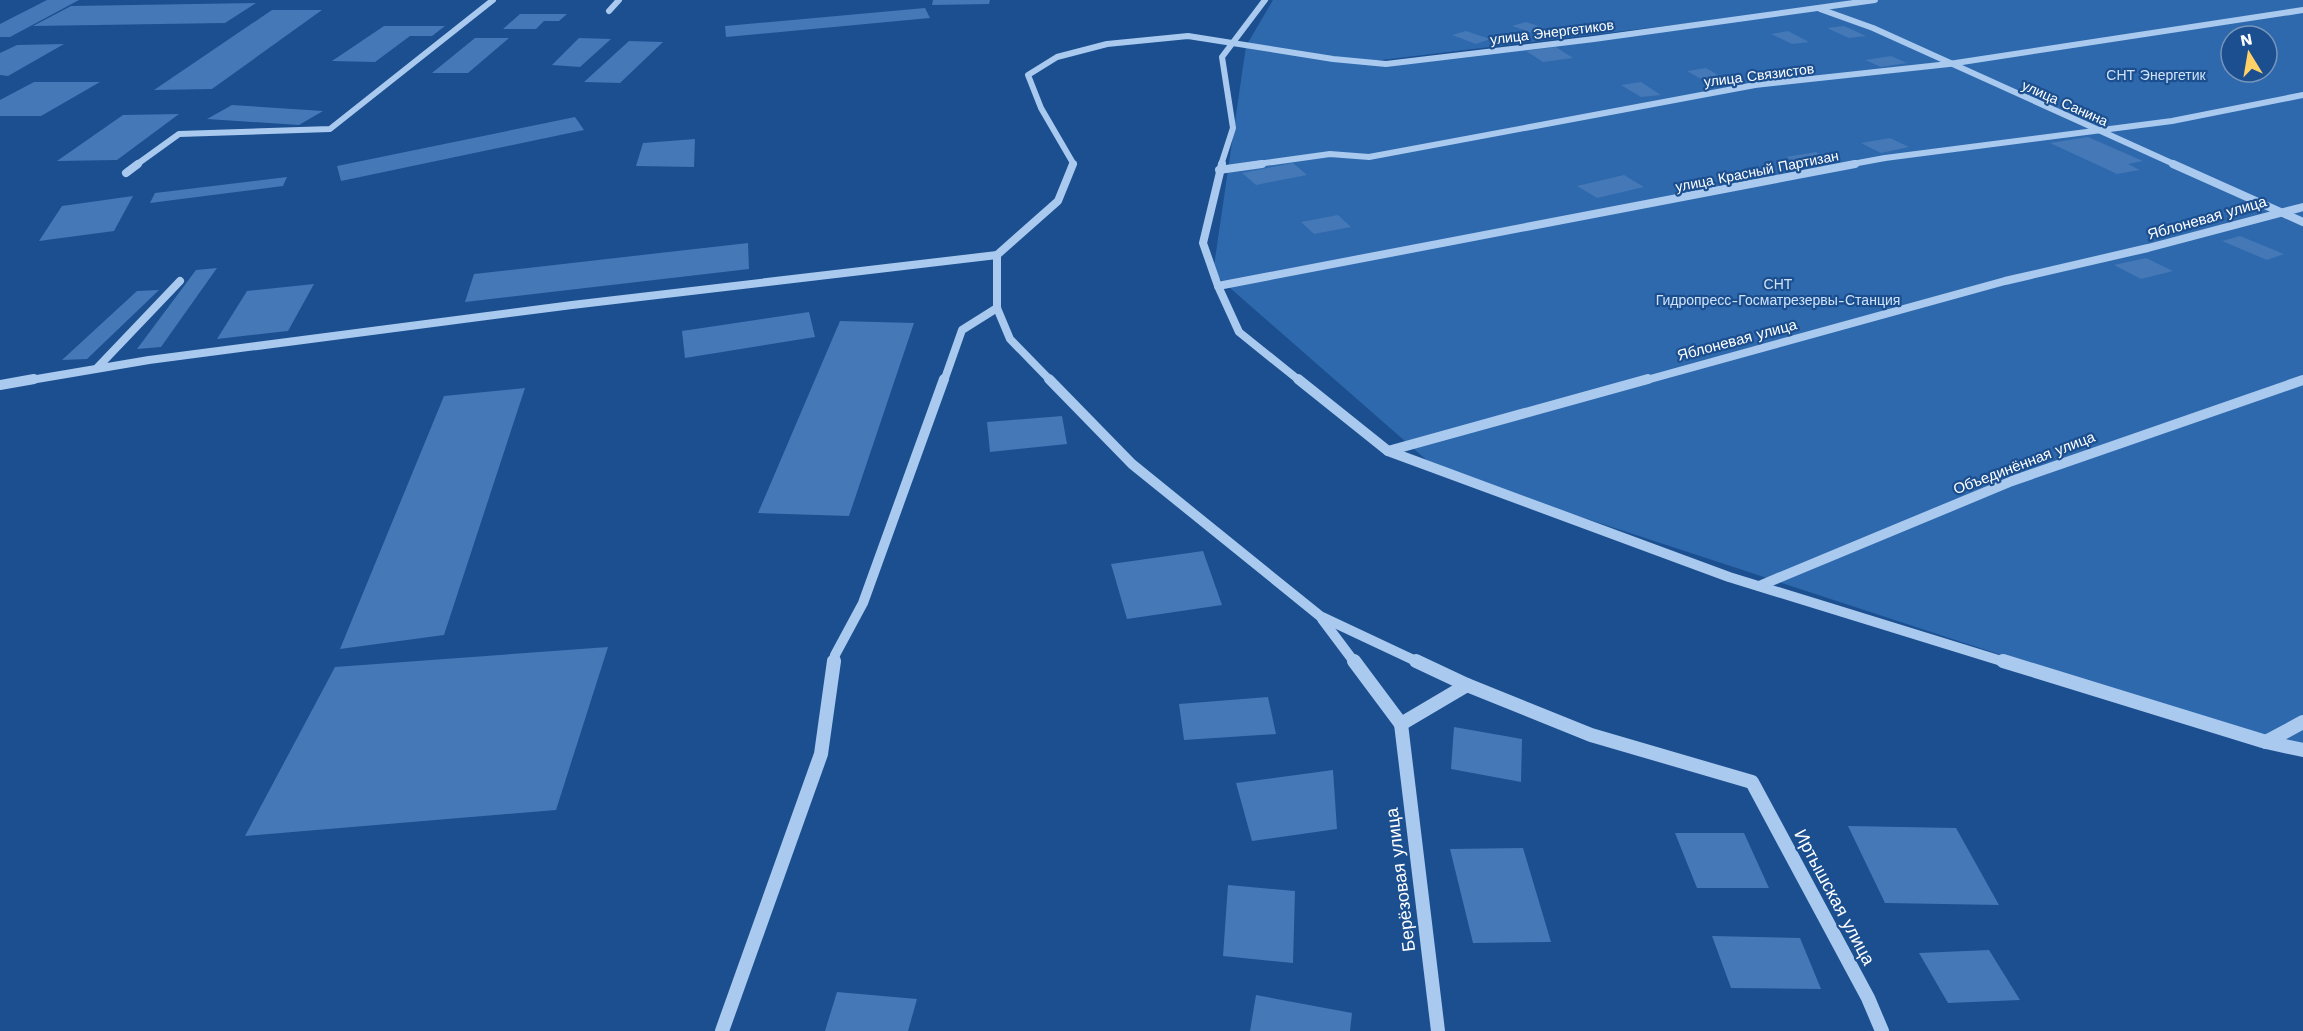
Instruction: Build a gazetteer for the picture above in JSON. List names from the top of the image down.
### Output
{
  "streets": {
    "street": [
      "улица Энергетиков",
      "улица Связистов",
      "улица Санина",
      "улица Красный Партизан",
      "Яблоневая улица",
      "Объединённая улица",
      "Берёзовая улица",
      "Иртышская улица"
    ]
  },
  "crossings": [
    ["улица Энергетиков", "улица Санина"],
    ["улица Связистов", "улица Санина"],
    ["улица Санина", "улица Красный Партизан"],
    ["улица Санина", "Яблоневая улица"]
  ],
  "parks": ["СНТ Энергетик", "СНТ Гидропресс-Госматрезервы-Станция"],
  "north": "top"
}
